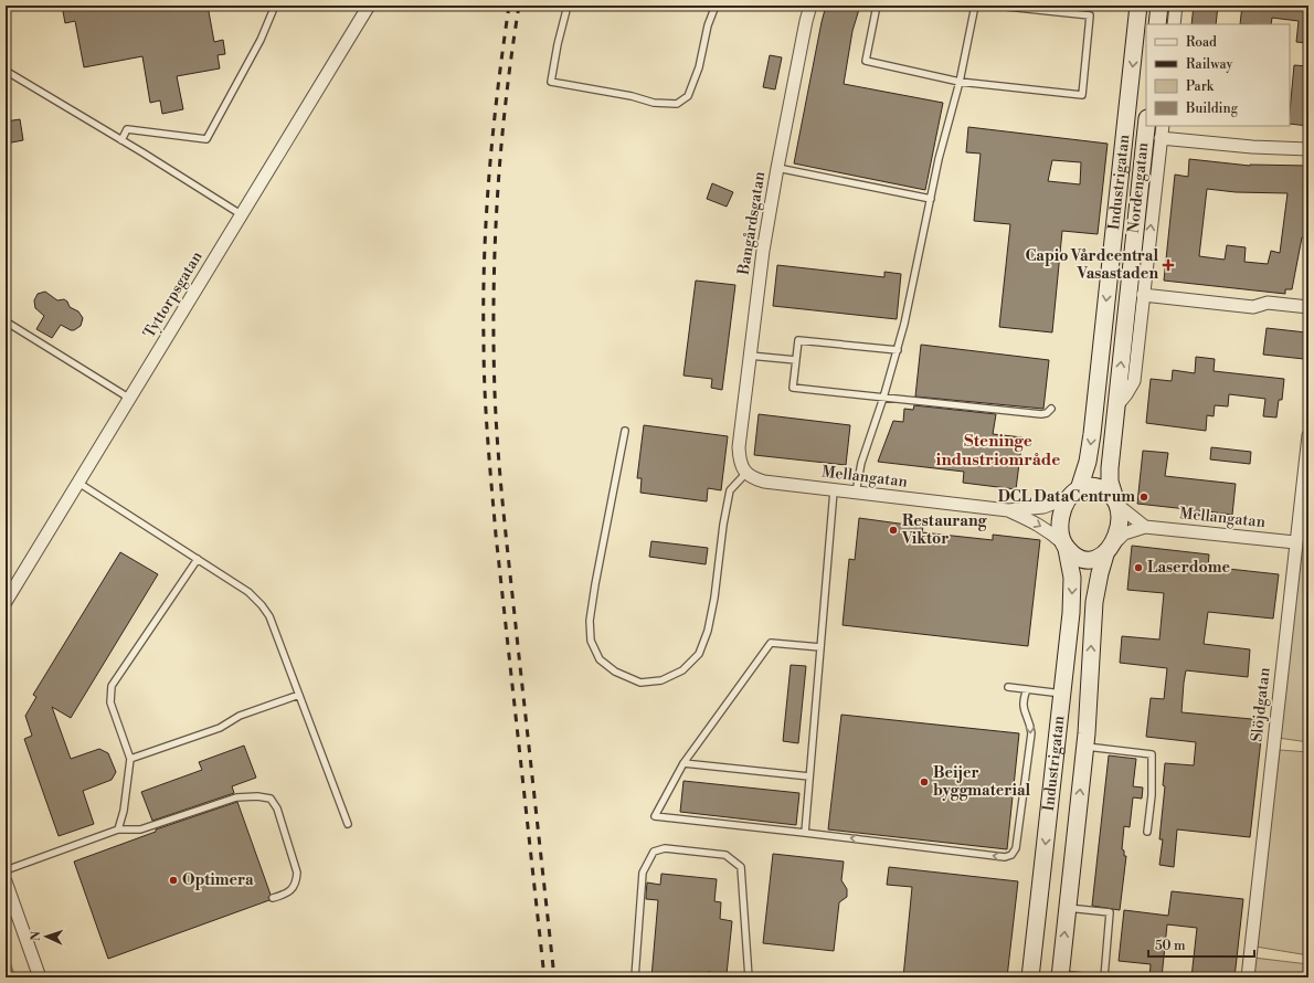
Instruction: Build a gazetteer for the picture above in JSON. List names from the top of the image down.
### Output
{
  "streets": {
    "main road": ["Industrigatan"],
    "street": [
      "Nordengatan",
      "Bangårdsgatan",
      "Tyttorpsgatan",
      "Mellangatan",
      "Slöjdgatan"
    ]
  },
  "crossings": [
    ["Industrigatan", "Nordengatan"],
    ["Industrigatan", "Mellangatan"],
    ["Bangårdsgatan", "Mellangatan"],
    ["Mellangatan", "Slöjdgatan"]
  ],
  "one_way": ["Nordengatan"],
  "districts": ["Steninge industriområde"],
  "places": {
    "health": ["Capio Vårdcentral Vasastaden"],
    "other": [
      "DCL DataCentrum",
      "Restaurang Viktor",
      "Laserdome",
      "Beijer byggmaterial",
      "Optimera"
    ]
  },
  "legend": [
    "Road",
    "Railway",
    "Park",
    "Building"
  ],
  "scale_bar": "50 m",
  "north": "left"
}
